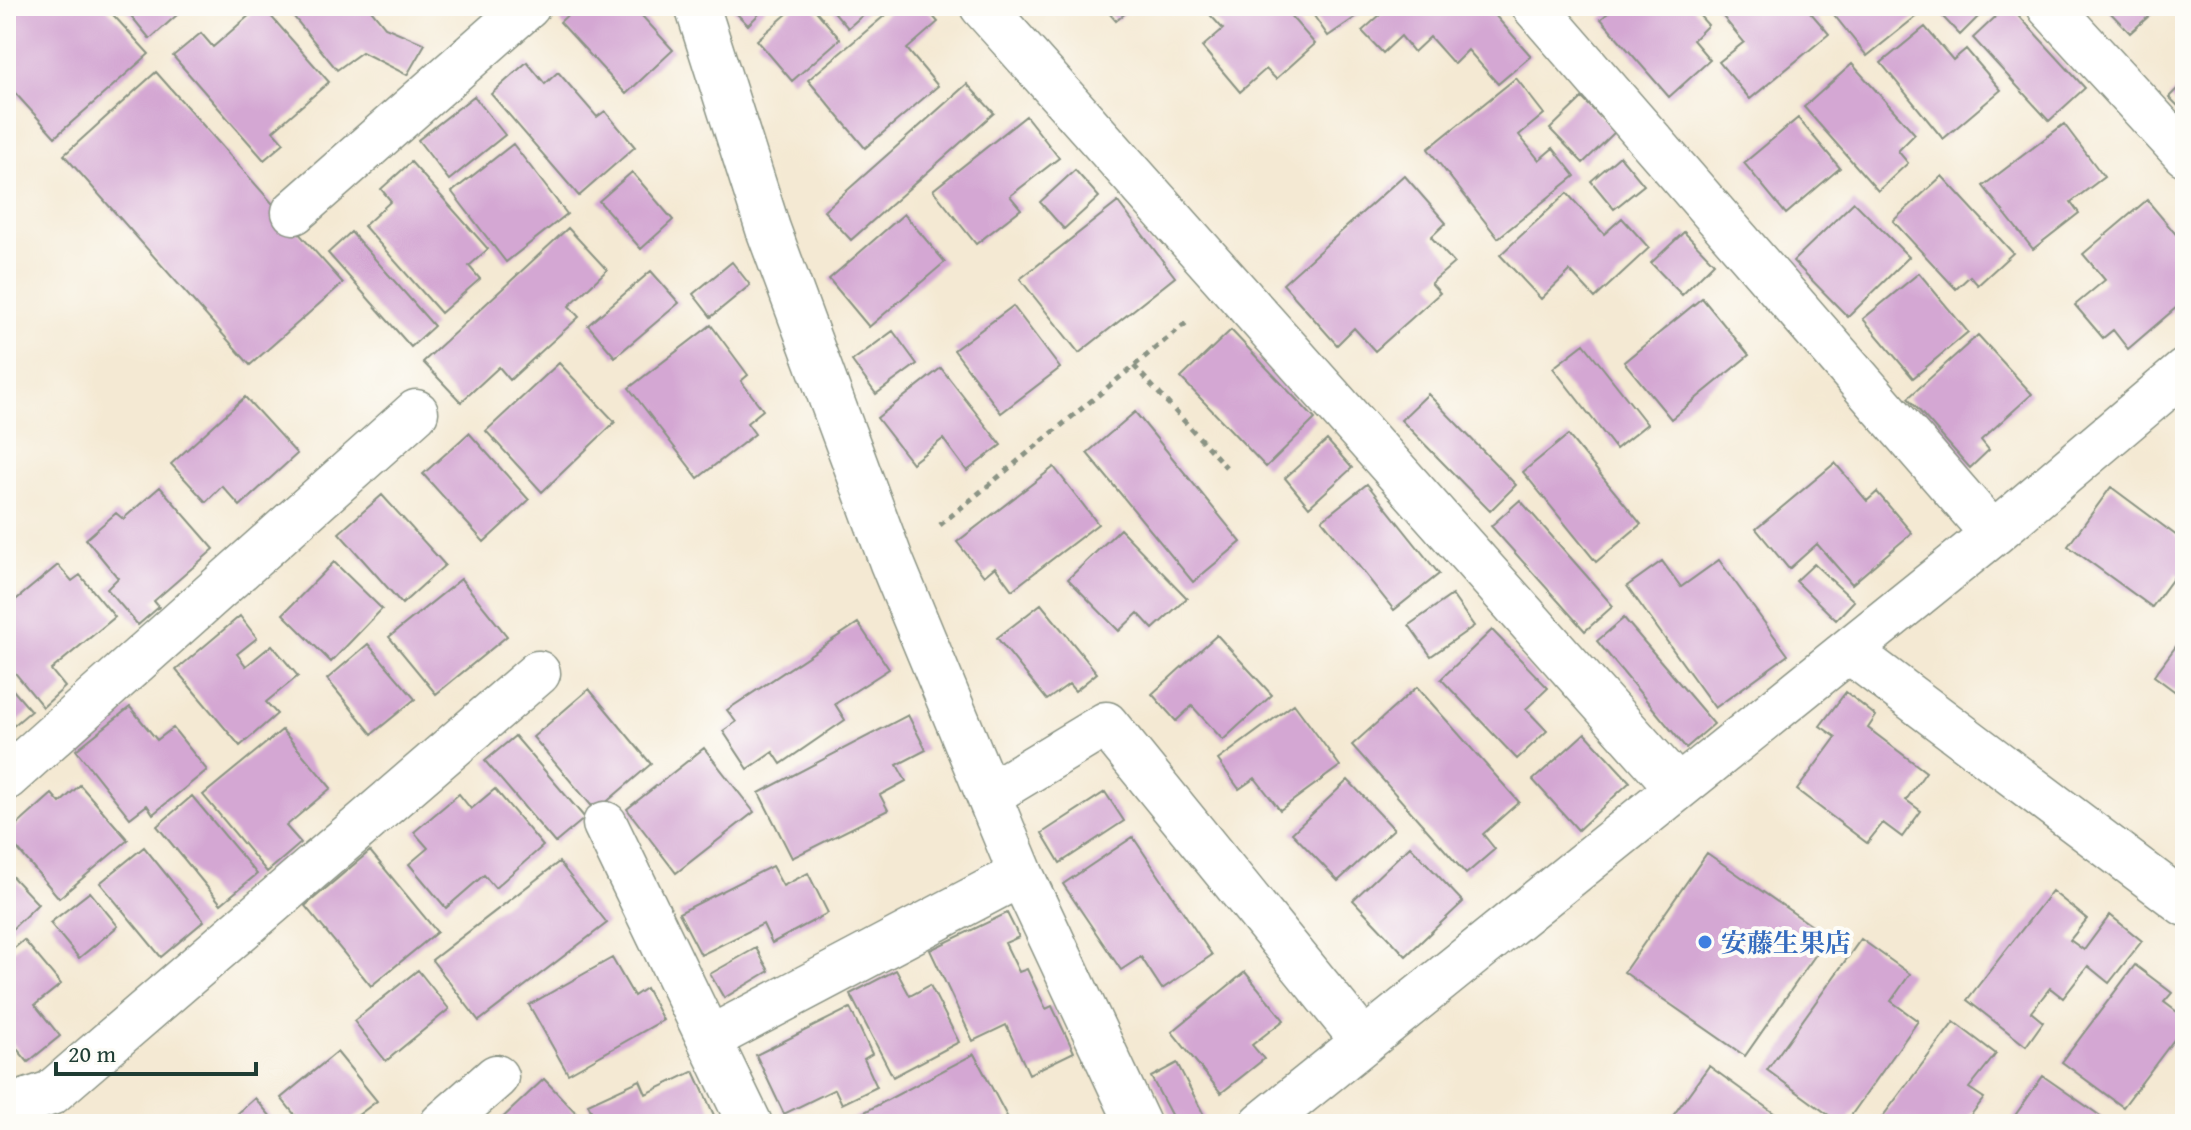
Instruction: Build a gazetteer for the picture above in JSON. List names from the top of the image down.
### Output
{
  "places": ["安藤生果店"],
  "scale_bar": "20 m"
}
